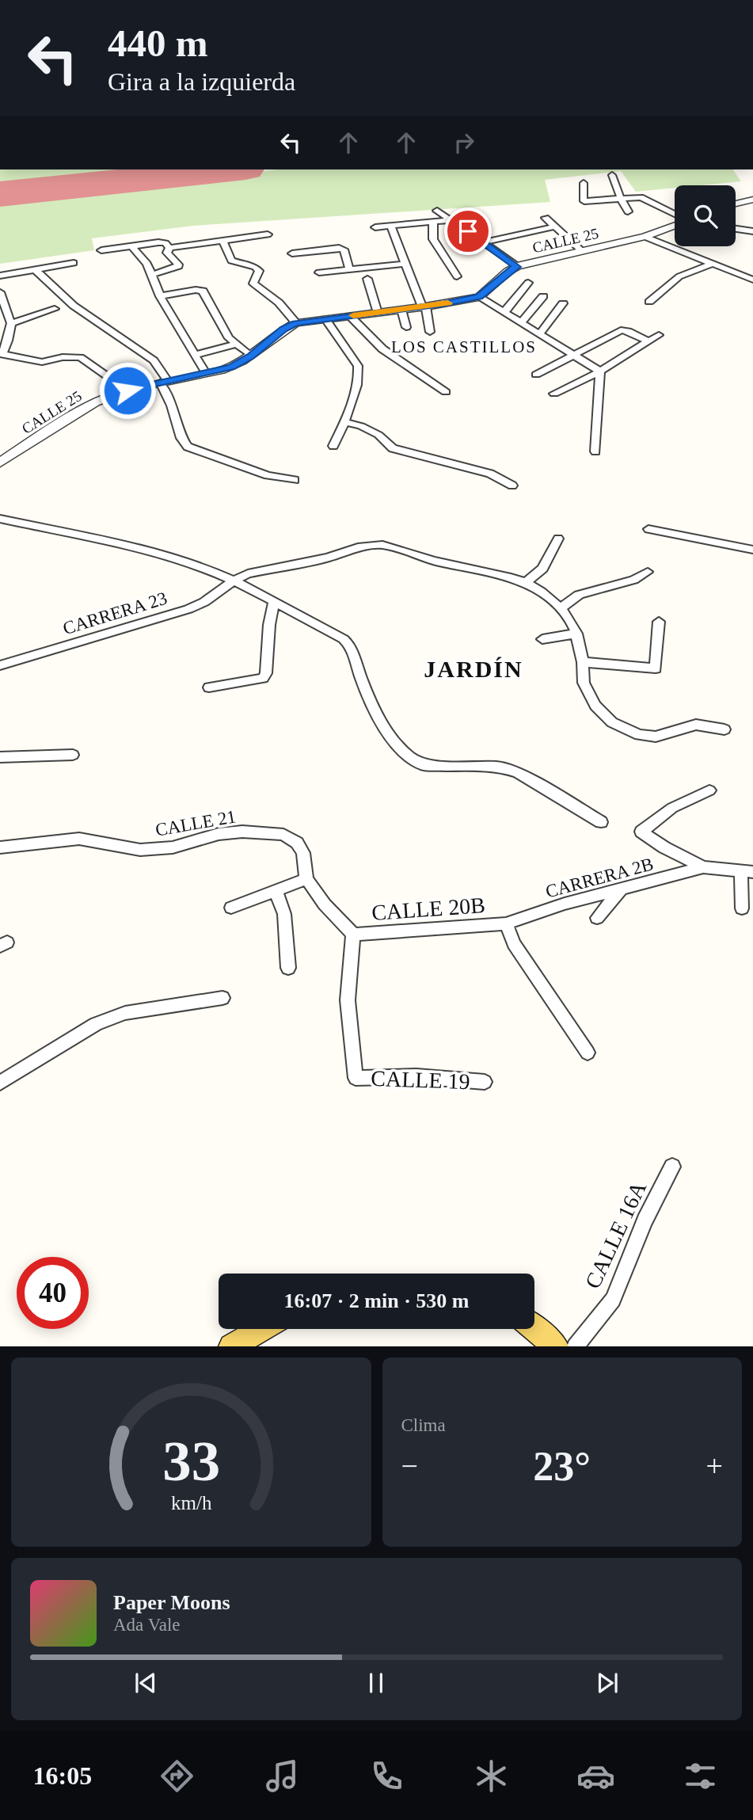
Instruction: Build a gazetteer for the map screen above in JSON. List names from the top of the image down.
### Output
{
  "streets": {
    "street": [
      "CALLE 25",
      "CARRERA 23",
      "CALLE 21",
      "CARRERA 2B",
      "CALLE 20B",
      "CALLE 19",
      "CALLE 16A"
    ]
  },
  "crossings": [
    ["CARRERA 2B", "CALLE 20B"],
    ["CALLE 20B", "CALLE 19"]
  ],
  "districts": ["LOS CASTILLOS", "JARDÍN"],
  "page": {
    "turn": ["440 m", "Gira a la izquierda"],
    "limit": "40",
    "trip": "16:07 · 2 min · 530 m",
    "tile": "Clima",
    "heat": ["−", "23°", "+"],
    "song": ["Paper Moons", "Ada Vale"],
    "tabs": "16:05",
    "gauge": ["33", "km/h"]
  }
}
